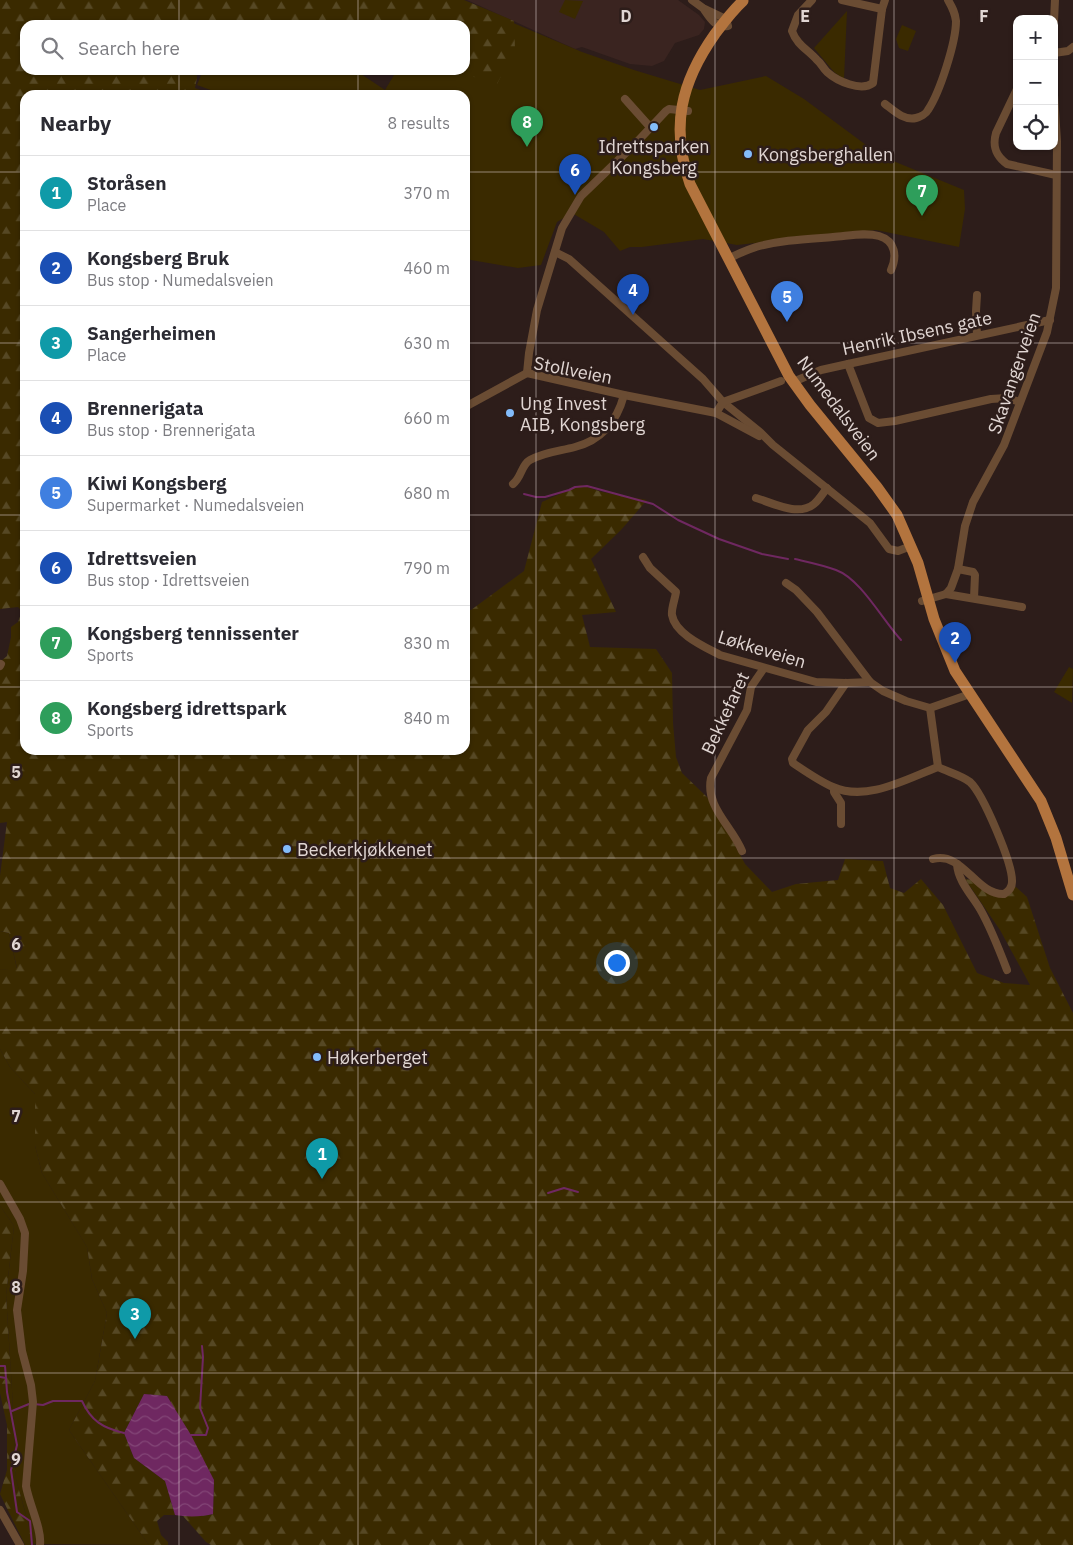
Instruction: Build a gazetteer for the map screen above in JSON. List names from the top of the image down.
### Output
{
  "streets": {
    "main road": ["Numedalsveien"],
    "street": [
      "Henrik Ibsens gate",
      "Stollveien",
      "Skavangerveien",
      "Løkkeveien",
      "Bekkefaret"
    ]
  },
  "crossings": [
    ["Henrik Ibsens gate", "Skavangerveien"],
    ["Henrik Ibsens gate", "Numedalsveien"],
    ["Løkkeveien", "Bekkefaret"]
  ],
  "places": [
    "Idrettsparken Kongsberg",
    "Kongsberghallen",
    "Ung Invest AIB, Kongsberg",
    "Beckerkjøkkenet",
    "Høkerberget"
  ],
  "page": {
    "map_buttons": ["+", "−"],
    "search": "Search here",
    "heading": ["Nearby", "8 results"],
    "pins": [
      "8",
      "6",
      "7",
      "4",
      "5",
      "2",
      "1",
      "3"
    ],
    "list": [
      {
        "mark": "1",
        "name": "Storåsen",
        "note": "Place",
        "value": "370 m"
      },
      {
        "mark": "2",
        "name": "Kongsberg Bruk",
        "note": "Bus stop · Numedalsveien",
        "value": "460 m"
      },
      {
        "mark": "3",
        "name": "Sangerheimen",
        "note": "Place",
        "value": "630 m"
      },
      {
        "mark": "4",
        "name": "Brennerigata",
        "note": "Bus stop · Brennerigata",
        "value": "660 m"
      },
      {
        "mark": "5",
        "name": "Kiwi Kongsberg",
        "note": "Supermarket · Numedalsveien",
        "value": "680 m"
      },
      {
        "mark": "6",
        "name": "Idrettsveien",
        "note": "Bus stop · Idrettsveien",
        "value": "790 m"
      },
      {
        "mark": "7",
        "name": "Kongsberg tennissenter",
        "note": "Sports",
        "value": "830 m"
      },
      {
        "mark": "8",
        "name": "Kongsberg idrettspark",
        "note": "Sports",
        "value": "840 m"
      }
    ]
  },
  "grid": {
    "columns": ["D", "E", "F"],
    "rows": [
      "5",
      "6",
      "7",
      "8",
      "9"
    ]
  }
}
